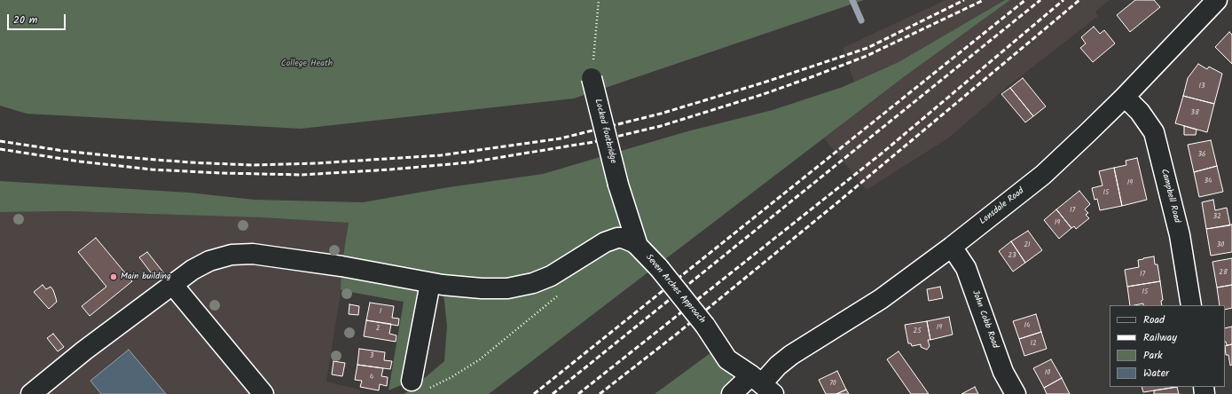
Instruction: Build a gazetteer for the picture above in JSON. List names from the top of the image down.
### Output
{
  "streets": {
    "street": [
      "Locked footbridge",
      "Campbell Road",
      "Lonsdale Road",
      "Seven Arches Approach",
      "John Cobb Road"
    ]
  },
  "crossings": [
    ["Locked footbridge", "Seven Arches Approach"],
    ["Campbell Road", "Lonsdale Road"],
    ["Lonsdale Road", "Seven Arches Approach"],
    ["Lonsdale Road", "John Cobb Road"]
  ],
  "parks": ["College Heath"],
  "places": ["Main building"],
  "house_numbers": [
    "13",
    "38",
    "36",
    "34",
    "19",
    "15",
    "17",
    "32",
    "19",
    "21",
    "30",
    "23",
    "28",
    "17",
    "15",
    "1",
    "14",
    "19",
    "2",
    "25",
    "12",
    "3",
    "10",
    "4",
    "70"
  ],
  "legend": [
    "Road",
    "Railway",
    "Park",
    "Water"
  ],
  "scale_bar": "20 m"
}
